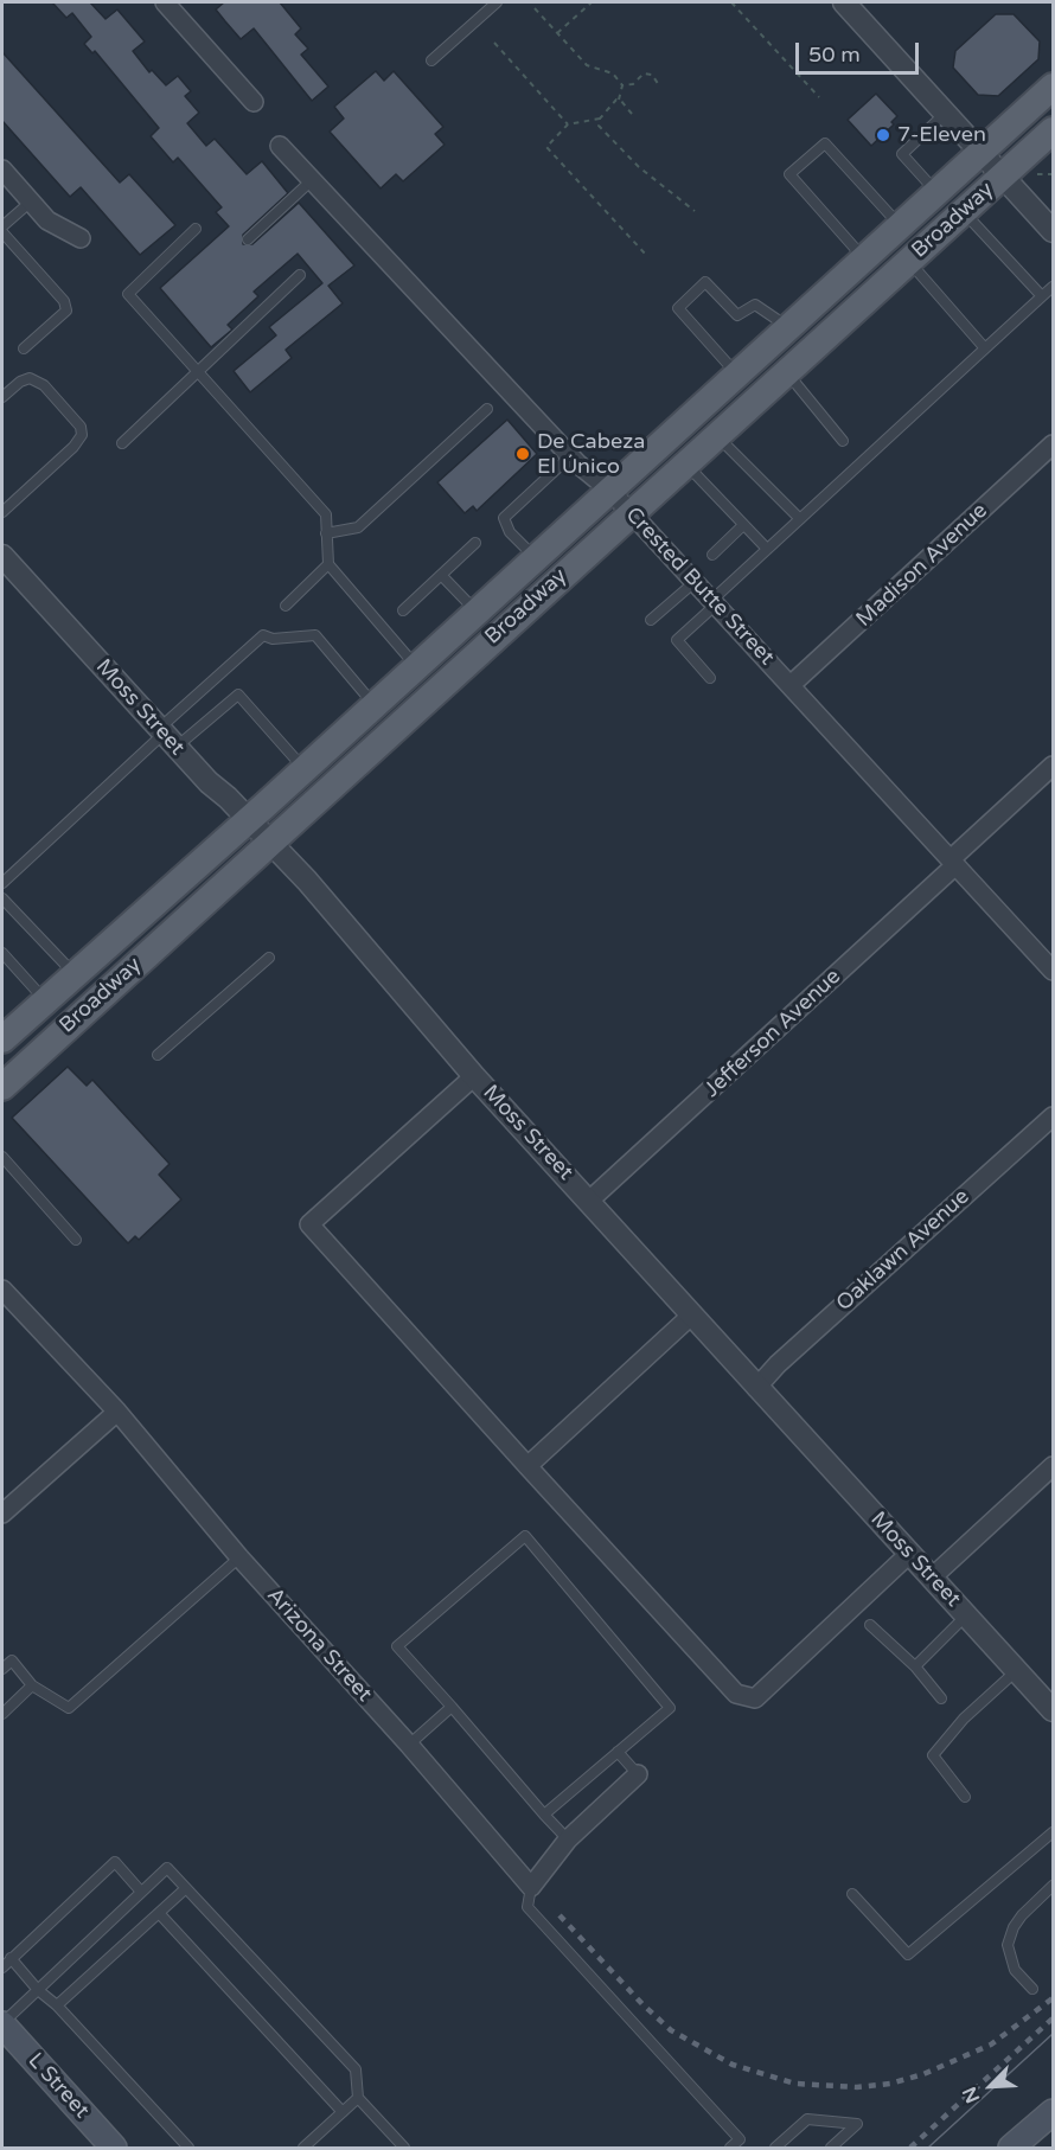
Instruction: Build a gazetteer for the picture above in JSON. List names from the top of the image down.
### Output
{
  "streets": {
    "main road": ["Broadway", "L Street"],
    "street": [
      "Madison Avenue",
      "Crested Butte Street",
      "Moss Street",
      "Jefferson Avenue",
      "Oaklawn Avenue",
      "Arizona Street"
    ]
  },
  "crossings": [
    ["Broadway", "Crested Butte Street"],
    ["Broadway", "Moss Street"],
    ["Madison Avenue", "Crested Butte Street"],
    ["Crested Butte Street", "Jefferson Avenue"],
    ["Moss Street", "Jefferson Avenue"],
    ["Moss Street", "Oaklawn Avenue"]
  ],
  "places": ["7-Eleven", "De Cabeza El Único"],
  "scale_bar": "50 m",
  "north": "bottom left"
}
